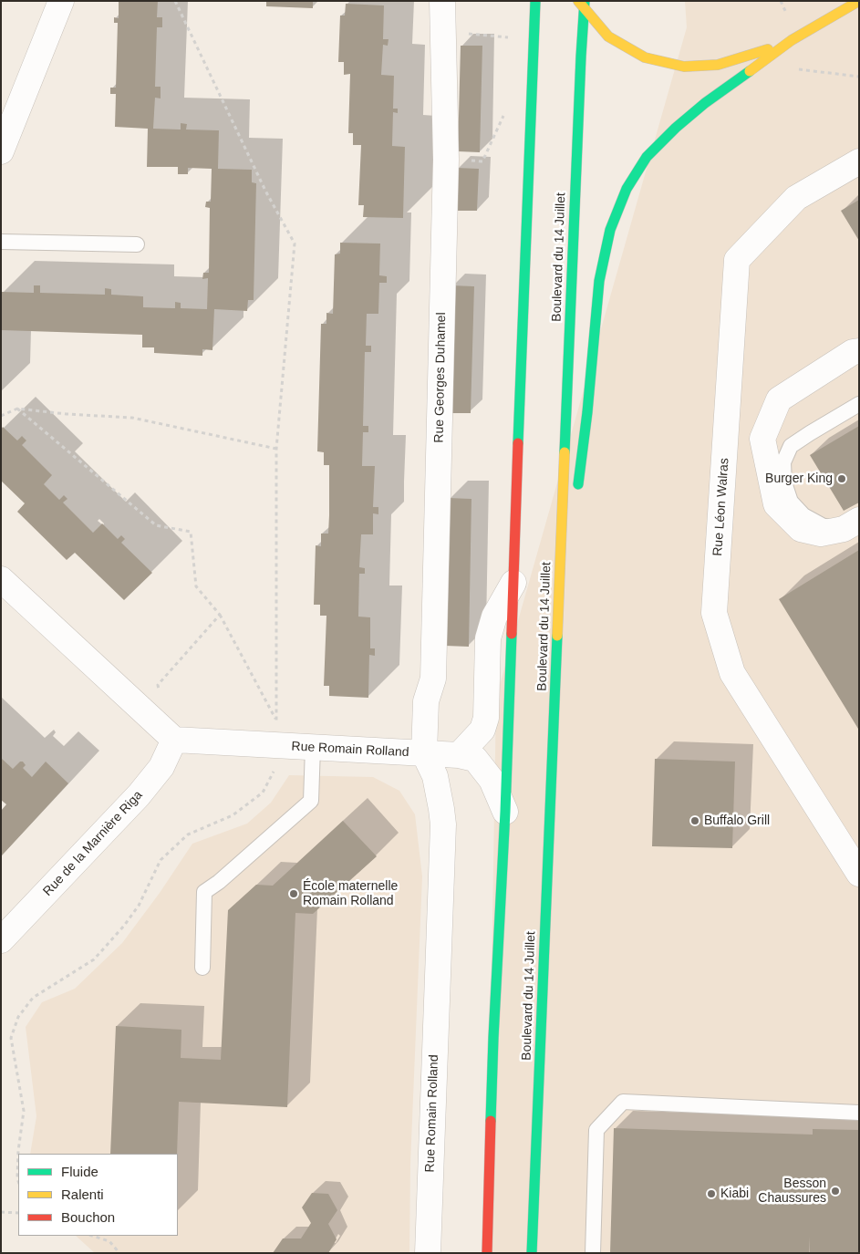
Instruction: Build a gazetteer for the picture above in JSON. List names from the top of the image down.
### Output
{
  "streets": {
    "main road": ["Boulevard du 14 Juillet"],
    "street": [
      "Rue Georges Duhamel",
      "Rue Léon Walras",
      "Rue Romain Rolland",
      "Rue de la Marnière Riga"
    ]
  },
  "crossings": [
    ["Rue Georges Duhamel", "Rue Romain Rolland"],
    ["Rue Romain Rolland", "Rue de la Marnière Riga"]
  ],
  "places": [
    "Burger King",
    "Buffalo Grill",
    "École maternelle Romain Rolland",
    "Besson Chaussures",
    "Kiabi"
  ],
  "legend": ["Fluide", "Ralenti", "Bouchon"]
}
